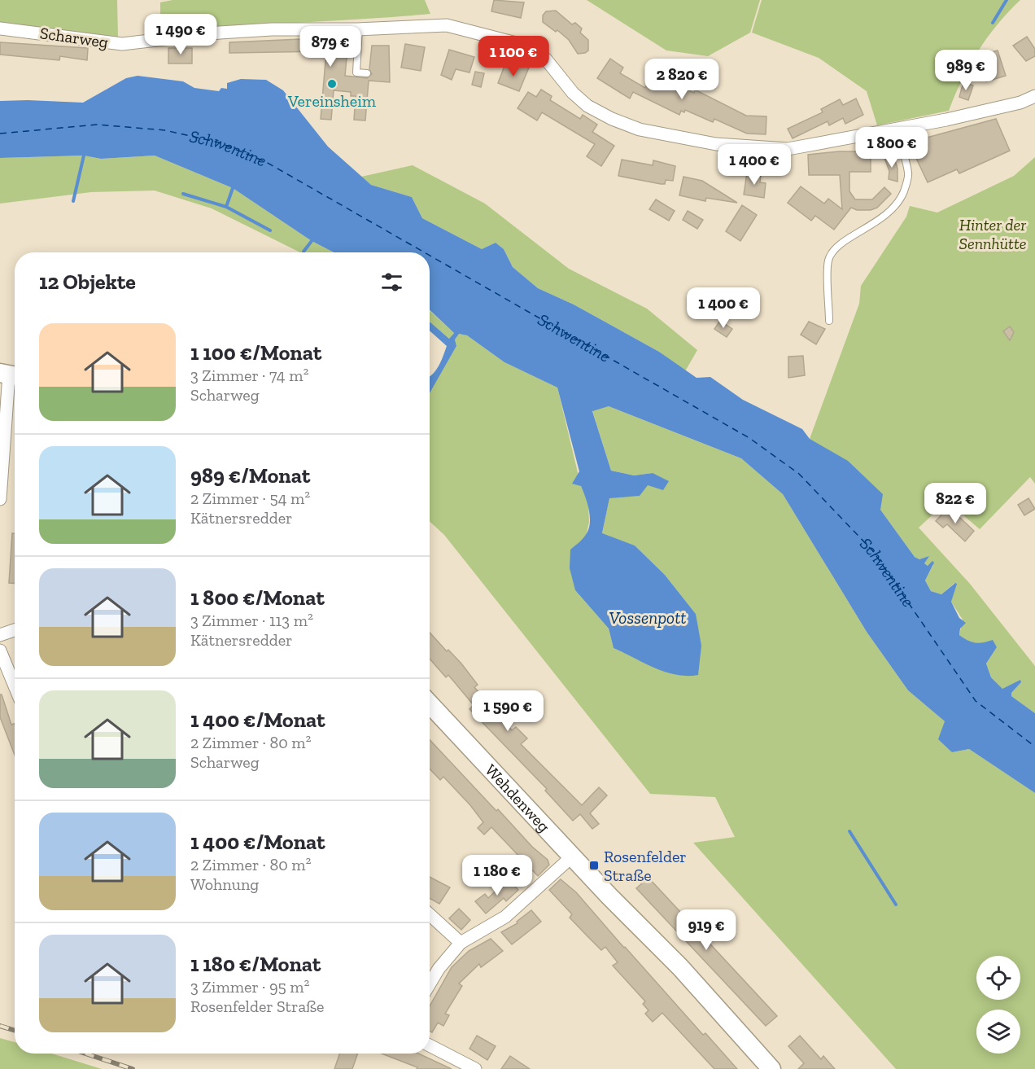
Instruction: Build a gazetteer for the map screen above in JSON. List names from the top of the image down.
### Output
{
  "streets": {
    "main road": ["Wehdenweg"],
    "street": ["Scharweg"]
  },
  "water": ["Schwentine", "Vossenpott"],
  "parks": ["Hinter der Sennhütte"],
  "places": {
    "other": ["Vereinsheim"],
    "transit": ["Rosenfelder Straße"]
  },
  "page": {
    "price": [
      "1 490 €",
      "879 €",
      "1 100 €",
      "989 €",
      "2 820 €",
      "1 800 €",
      "1 400 €",
      "1 400 €",
      "822 €",
      "1 590 €",
      "1 180 €",
      "919 €"
    ],
    "heading": "12 Objekte",
    "list": [
      {
        "name": "1 100 €/Monat",
        "note": "3 Zimmer · 74 m² · Scharweg"
      },
      {
        "name": "989 €/Monat",
        "note": "2 Zimmer · 54 m² · Kätnersredder"
      },
      {
        "name": "1 800 €/Monat",
        "note": "3 Zimmer · 113 m² · Kätnersredder"
      },
      {
        "name": "1 400 €/Monat",
        "note": "2 Zimmer · 80 m² · Scharweg"
      },
      {
        "name": "1 400 €/Monat",
        "note": "2 Zimmer · 80 m² · Wohnung"
      },
      {
        "name": "1 180 €/Monat",
        "note": "3 Zimmer · 95 m² · Rosenfelder Straße"
      }
    ]
  }
}
